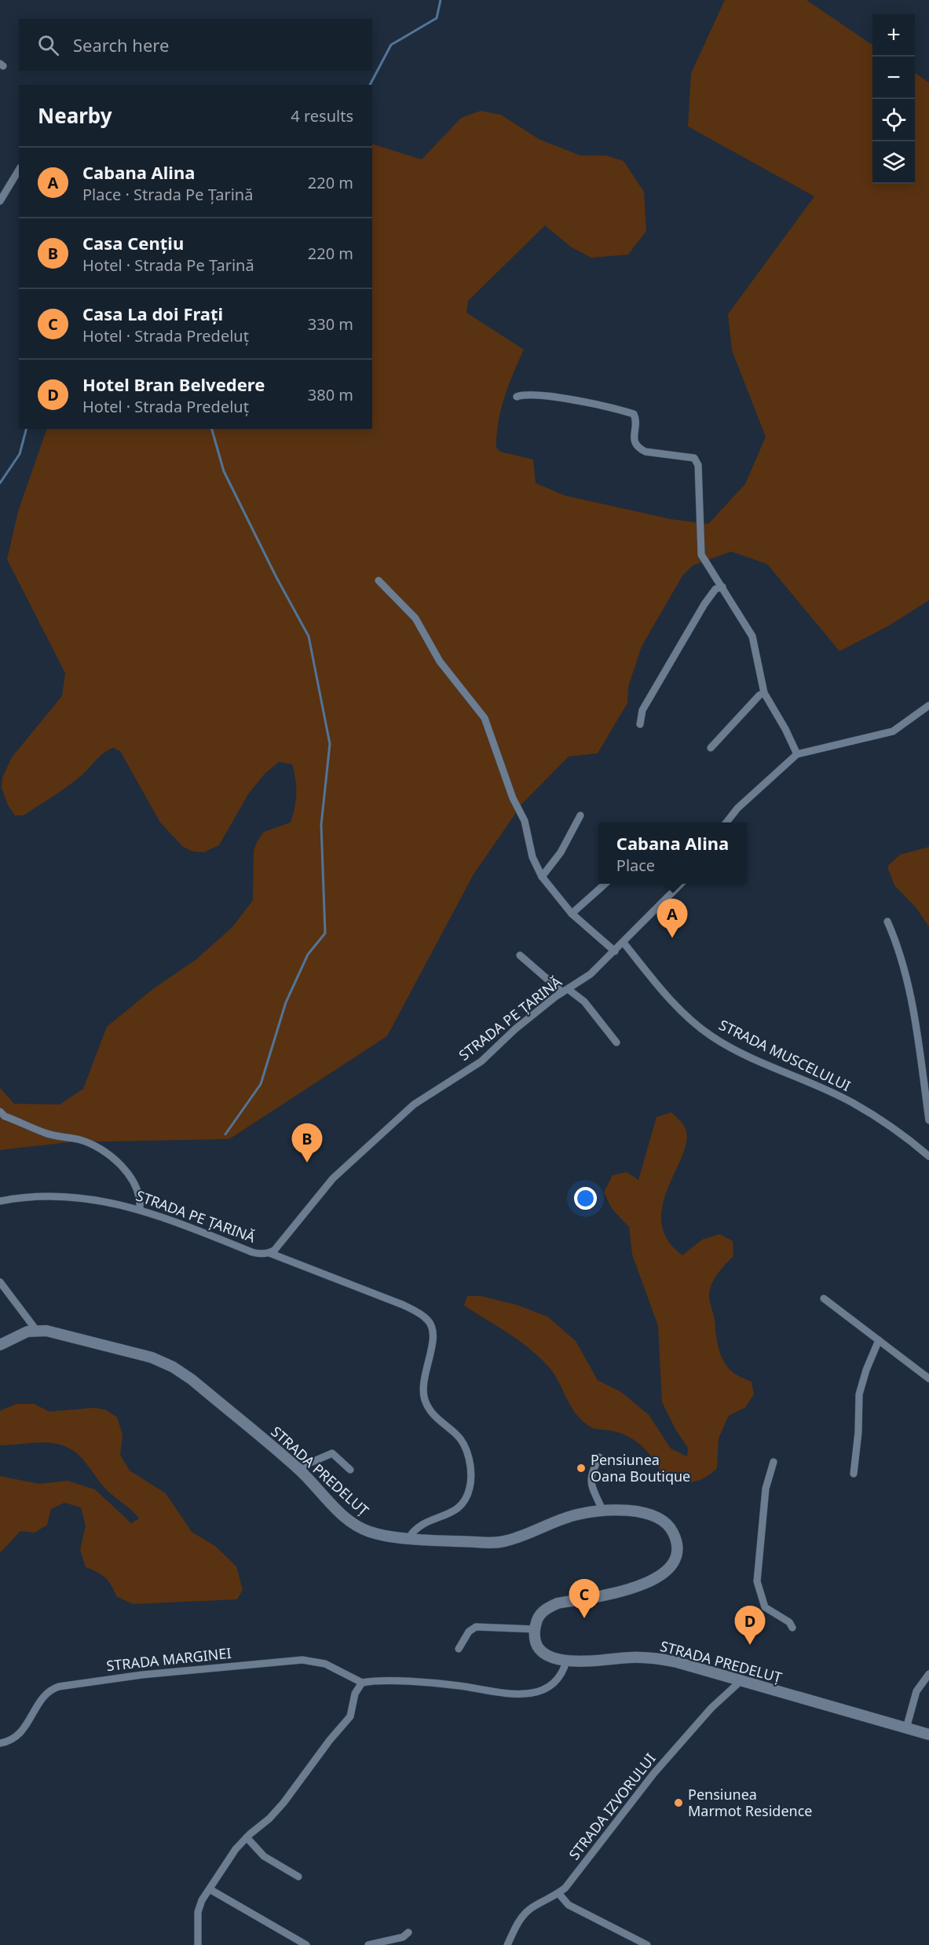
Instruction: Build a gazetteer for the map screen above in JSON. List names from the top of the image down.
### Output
{
  "streets": {
    "main road": ["STRADA PREDELUȚ"],
    "street": [
      "STRADA PE ȚARINĂ",
      "STRADA MUSCELULUI",
      "STRADA MARGINEI",
      "STRADA IZVORULUI"
    ]
  },
  "crossings": [
    ["STRADA PE ȚARINĂ", "STRADA MUSCELULUI"],
    ["STRADA PE ȚARINĂ", "STRADA PREDELUȚ"],
    ["STRADA PREDELUȚ", "STRADA IZVORULUI"]
  ],
  "places": ["Pensiunea Oana Boutique", "Pensiunea Marmot Residence"],
  "page": {
    "map_buttons": ["+", "−"],
    "search": "Search here",
    "heading": ["Nearby", "4 results"],
    "list": [
      {
        "mark": "A",
        "name": "Cabana Alina",
        "note": "Place · Strada Pe Țarină",
        "value": "220 m"
      },
      {
        "mark": "B",
        "name": "Casa Cențiu",
        "note": "Hotel · Strada Pe Țarină",
        "value": "220 m"
      },
      {
        "mark": "C",
        "name": "Casa La doi Frați",
        "note": "Hotel · Strada Predeluț",
        "value": "330 m"
      },
      {
        "mark": "D",
        "name": "Hotel Bran Belvedere",
        "note": "Hotel · Strada Predeluț",
        "value": "380 m"
      }
    ],
    "popup": ["Cabana Alina", "Place"],
    "pins": [
      "A",
      "B",
      "C",
      "D"
    ]
  }
}
